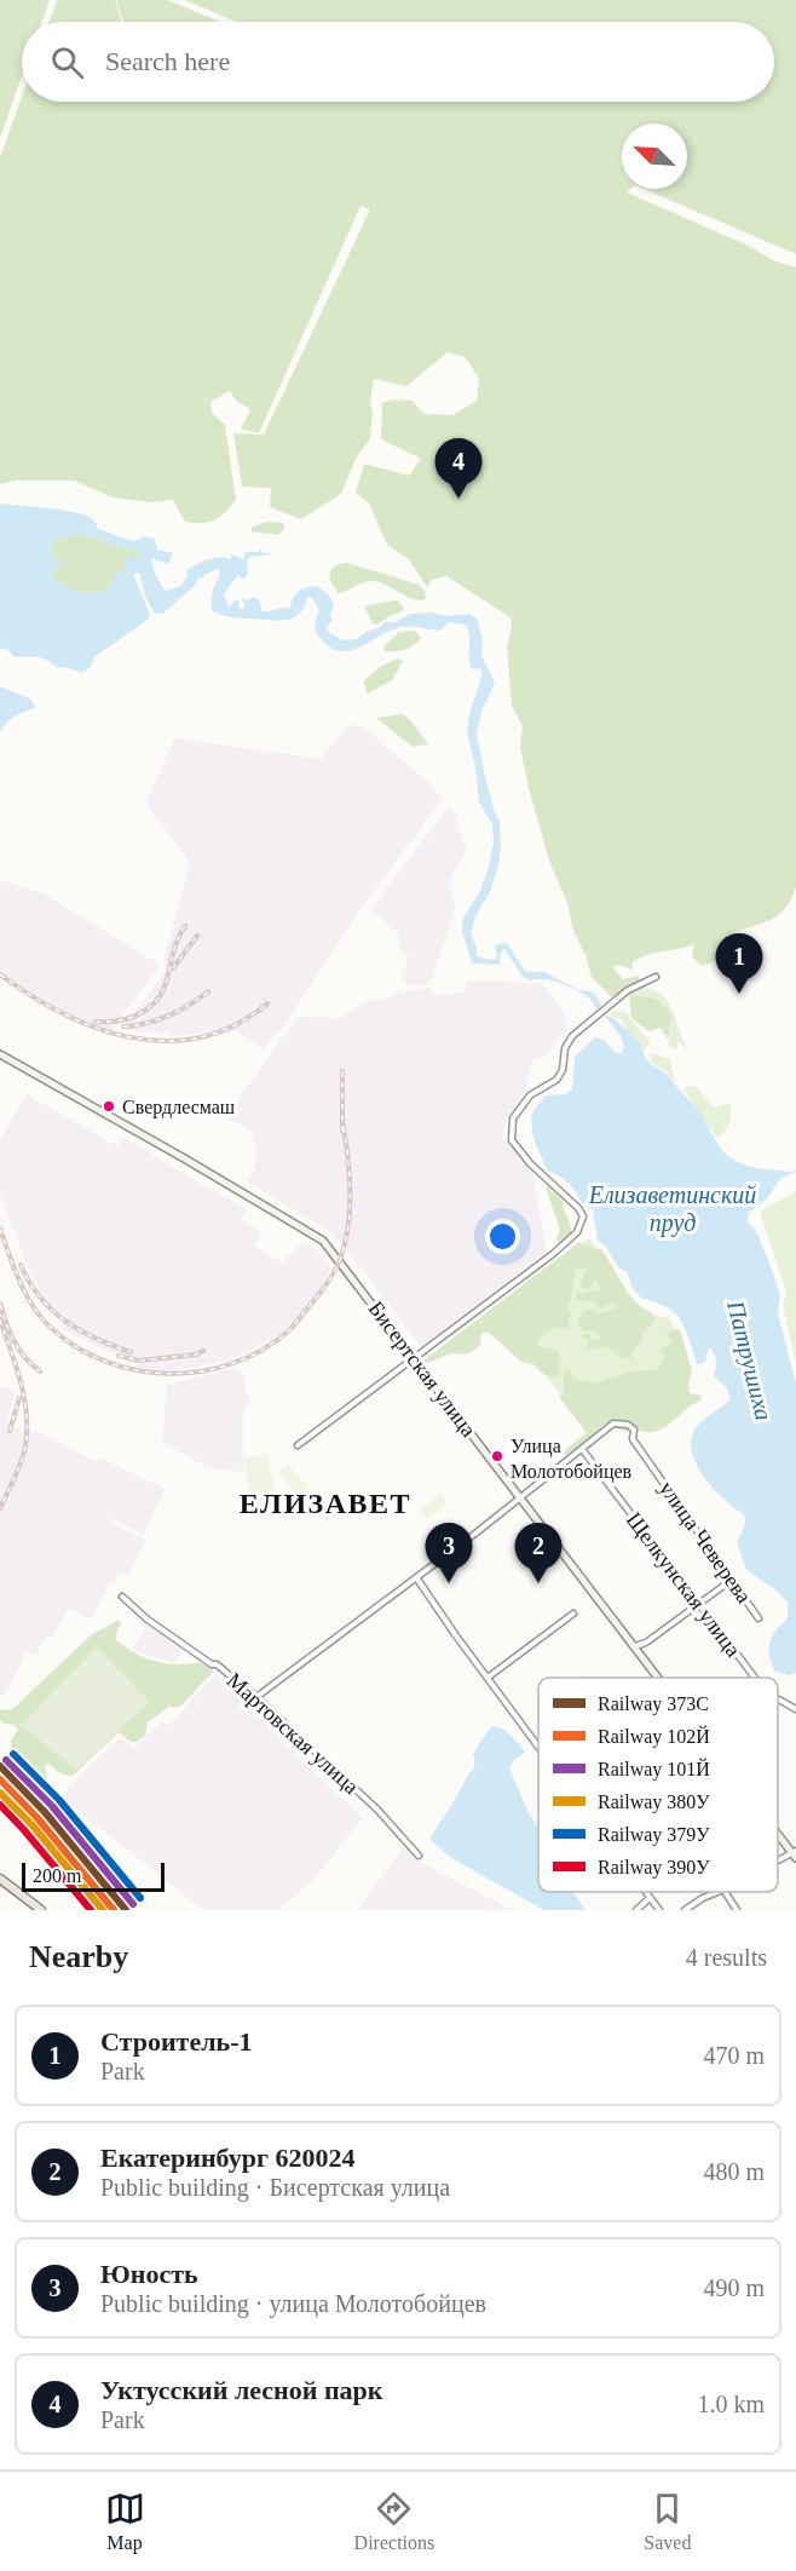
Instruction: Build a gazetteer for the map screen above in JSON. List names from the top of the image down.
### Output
{
  "streets": {
    "main road": ["Бисертская улица"],
    "street": ["улица Чеверева", "Щелкунская улица", "Мартовская улица"]
  },
  "crossings": [
    ["улица Чеверева", "Щелкунская улица"]
  ],
  "districts": ["ЕЛИЗАВЕТ"],
  "water": ["Елизаветинский пруд", "Патрушиха"],
  "places": ["Свердлесмаш", "Улица Молотобойцев"],
  "lines": [
    "rail line 379У",
    "rail line 101Й",
    "rail line 373C",
    "rail line 102Й",
    "rail line 380У",
    "rail line 390У"
  ],
  "legend": [
    "Railway 373C",
    "Railway 102Й",
    "Railway 101Й",
    "Railway 380У",
    "Railway 379У",
    "Railway 390У"
  ],
  "scale_bar": "200 m",
  "north": "top left",
  "page": {
    "search": "Search here",
    "pins": [
      "4",
      "1",
      "2",
      "3"
    ],
    "scale": "200 m",
    "heading": ["Nearby", "4 results"],
    "list": [
      {
        "mark": "1",
        "name": "Строитель-1",
        "note": "Park",
        "value": "470 m"
      },
      {
        "mark": "2",
        "name": "Екатеринбург 620024",
        "note": "Public building · Бисертская улица",
        "value": "480 m"
      },
      {
        "mark": "3",
        "name": "Юность",
        "note": "Public building · улица Молотобойцев",
        "value": "490 m"
      },
      {
        "mark": "4",
        "name": "Уктусский лесной парк",
        "note": "Park",
        "value": "1.0 km"
      }
    ],
    "nav": ["Map", "Directions", "Saved"]
  }
}
